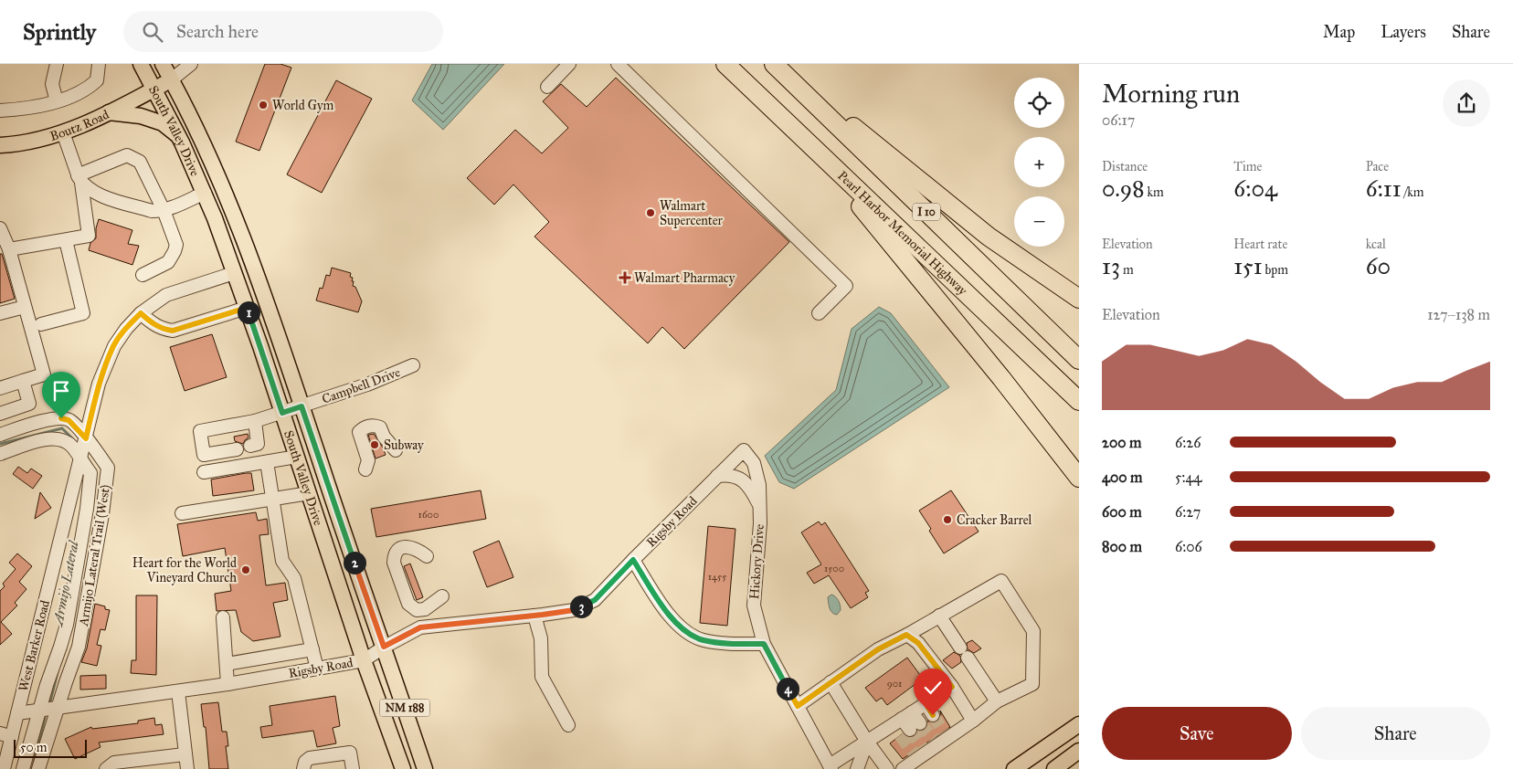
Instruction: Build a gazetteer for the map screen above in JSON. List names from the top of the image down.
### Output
{
  "streets": {
    "highway": ["I 10", "Pearl Harbor Memorial Highway"],
    "main road": ["Boutz Road", "South Valley Drive", "NM 188"],
    "street": [
      "Campbell Drive",
      "Rigsby Road",
      "Armijo Lateral Trail (West)",
      "Hickory Drive",
      "West Barker Road"
    ]
  },
  "crossings": [
    ["Boutz Road", "South Valley Drive"],
    ["South Valley Drive", "Campbell Drive"],
    ["South Valley Drive", "Rigsby Road"],
    ["South Valley Drive", "West Barker Road"],
    ["Rigsby Road", "Armijo Lateral Trail (West)"],
    ["Rigsby Road", "Hickory Drive"],
    ["Rigsby Road", "West Barker Road"],
    ["Armijo Lateral Trail (West)", "West Barker Road"]
  ],
  "water": ["Armijo Lateral"],
  "places": {
    "other": [
      "World Gym",
      "Walmart Supercenter",
      "Subway",
      "Cracker Barrel",
      "Heart for the World Vineyard Church"
    ],
    "health": ["Walmart Pharmacy"]
  },
  "house_numbers": [
    "1600",
    "1500",
    "1455",
    "901"
  ],
  "scale_bar": "50 m",
  "page": {
    "header": "Sprintly",
    "search": "Search here",
    "nav": ["Map", "Layers", "Share"],
    "heading": ["Morning run", "06:17"],
    "map_buttons": ["+", "−"],
    "stats": [
      ["Distance", "0.98 km"],
      ["Time", "6:04"],
      ["Pace", "6:11 /km"],
      ["Elevation", "13 m"],
      ["Heart rate", "151 bpm"],
      ["kcal", "60"]
    ],
    "chart": ["Elevation", "127–138 m"],
    "pins": [
      "1",
      "2",
      "3",
      "4"
    ],
    "list": [
      {
        "name": "200 m",
        "note": "6:26"
      },
      {
        "name": "400 m",
        "note": "5:44"
      },
      {
        "name": "600 m",
        "note": "6:27"
      },
      {
        "name": "800 m",
        "note": "6:06"
      }
    ],
    "buttons": ["Save", "Share"],
    "scale": "50 m"
  }
}
